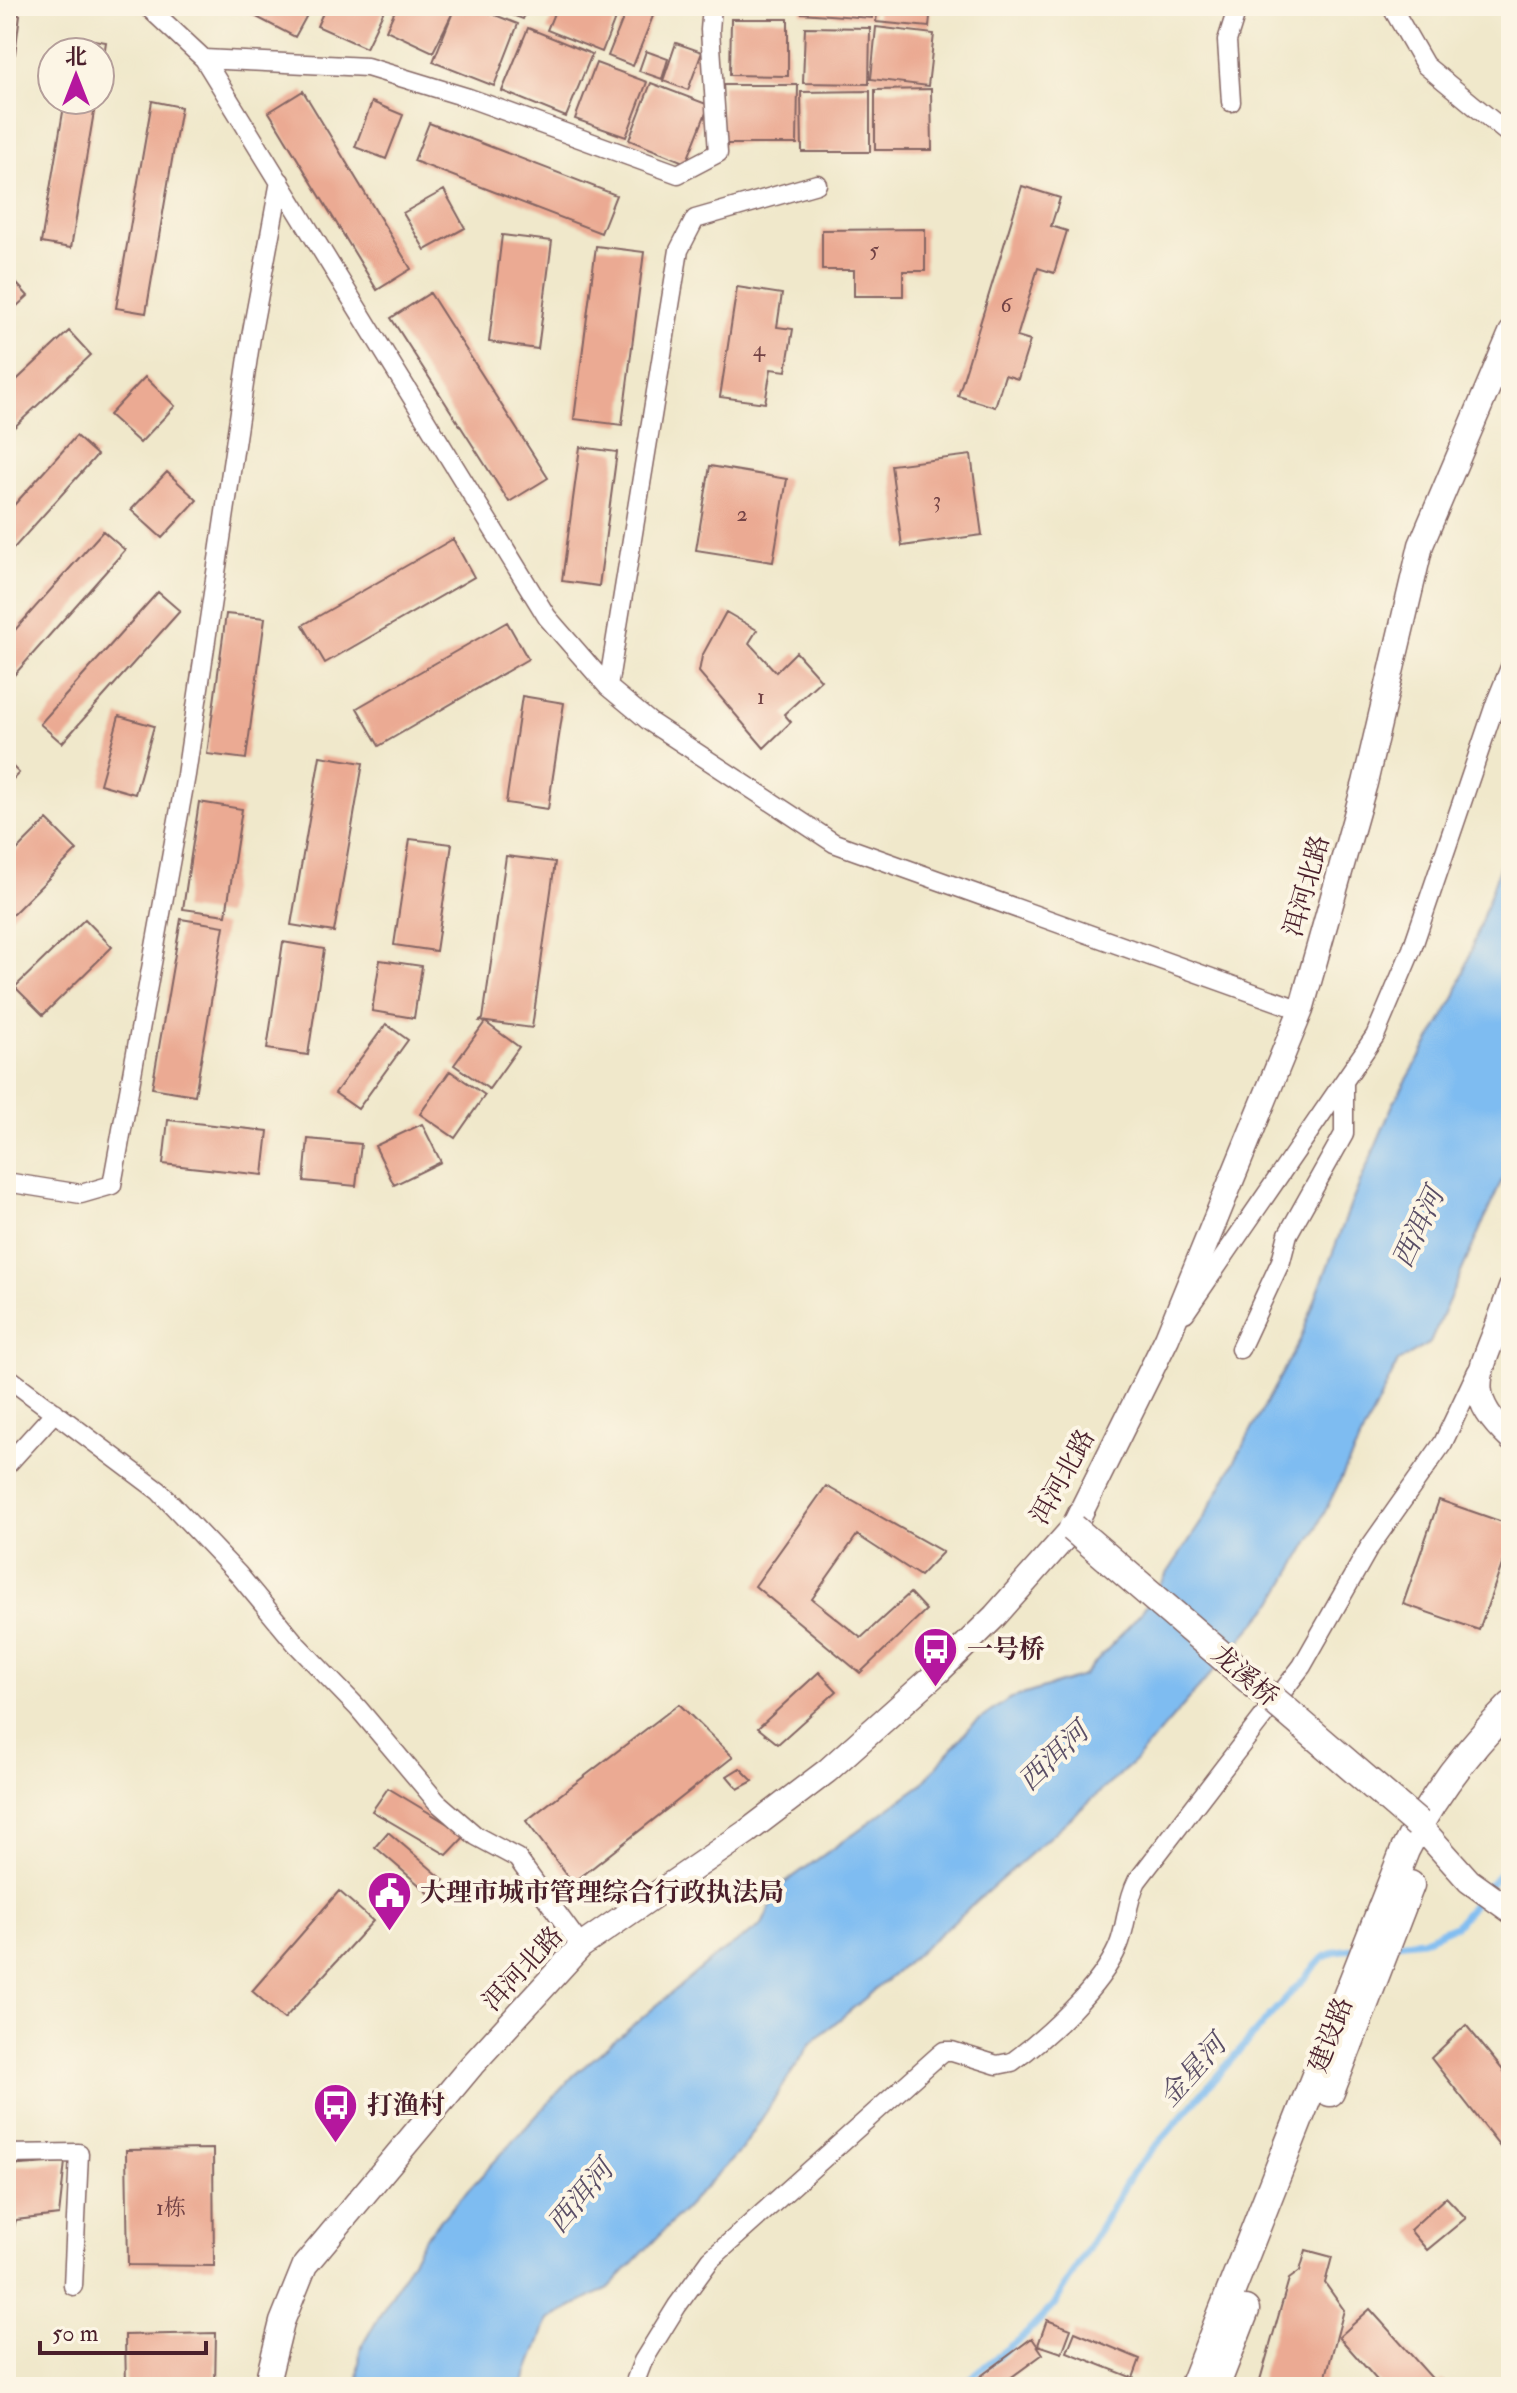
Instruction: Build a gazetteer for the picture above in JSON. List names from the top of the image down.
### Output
{
  "streets": {
    "main road": ["龙溪桥", "建设路"],
    "street": ["洱河北路"]
  },
  "crossings": [
    ["洱河北路", "龙溪桥"],
    ["龙溪桥", "建设路"]
  ],
  "water": ["西洱河", "金星河"],
  "places": {
    "bus stop": ["一号桥", "打渔村"],
    "public building": ["大理市城市管理综合行政执法局"]
  },
  "house_numbers": [
    "5",
    "6",
    "4",
    "3",
    "2",
    "1",
    "1栋"
  ],
  "scale_bar": "50 m",
  "north": "top"
}
